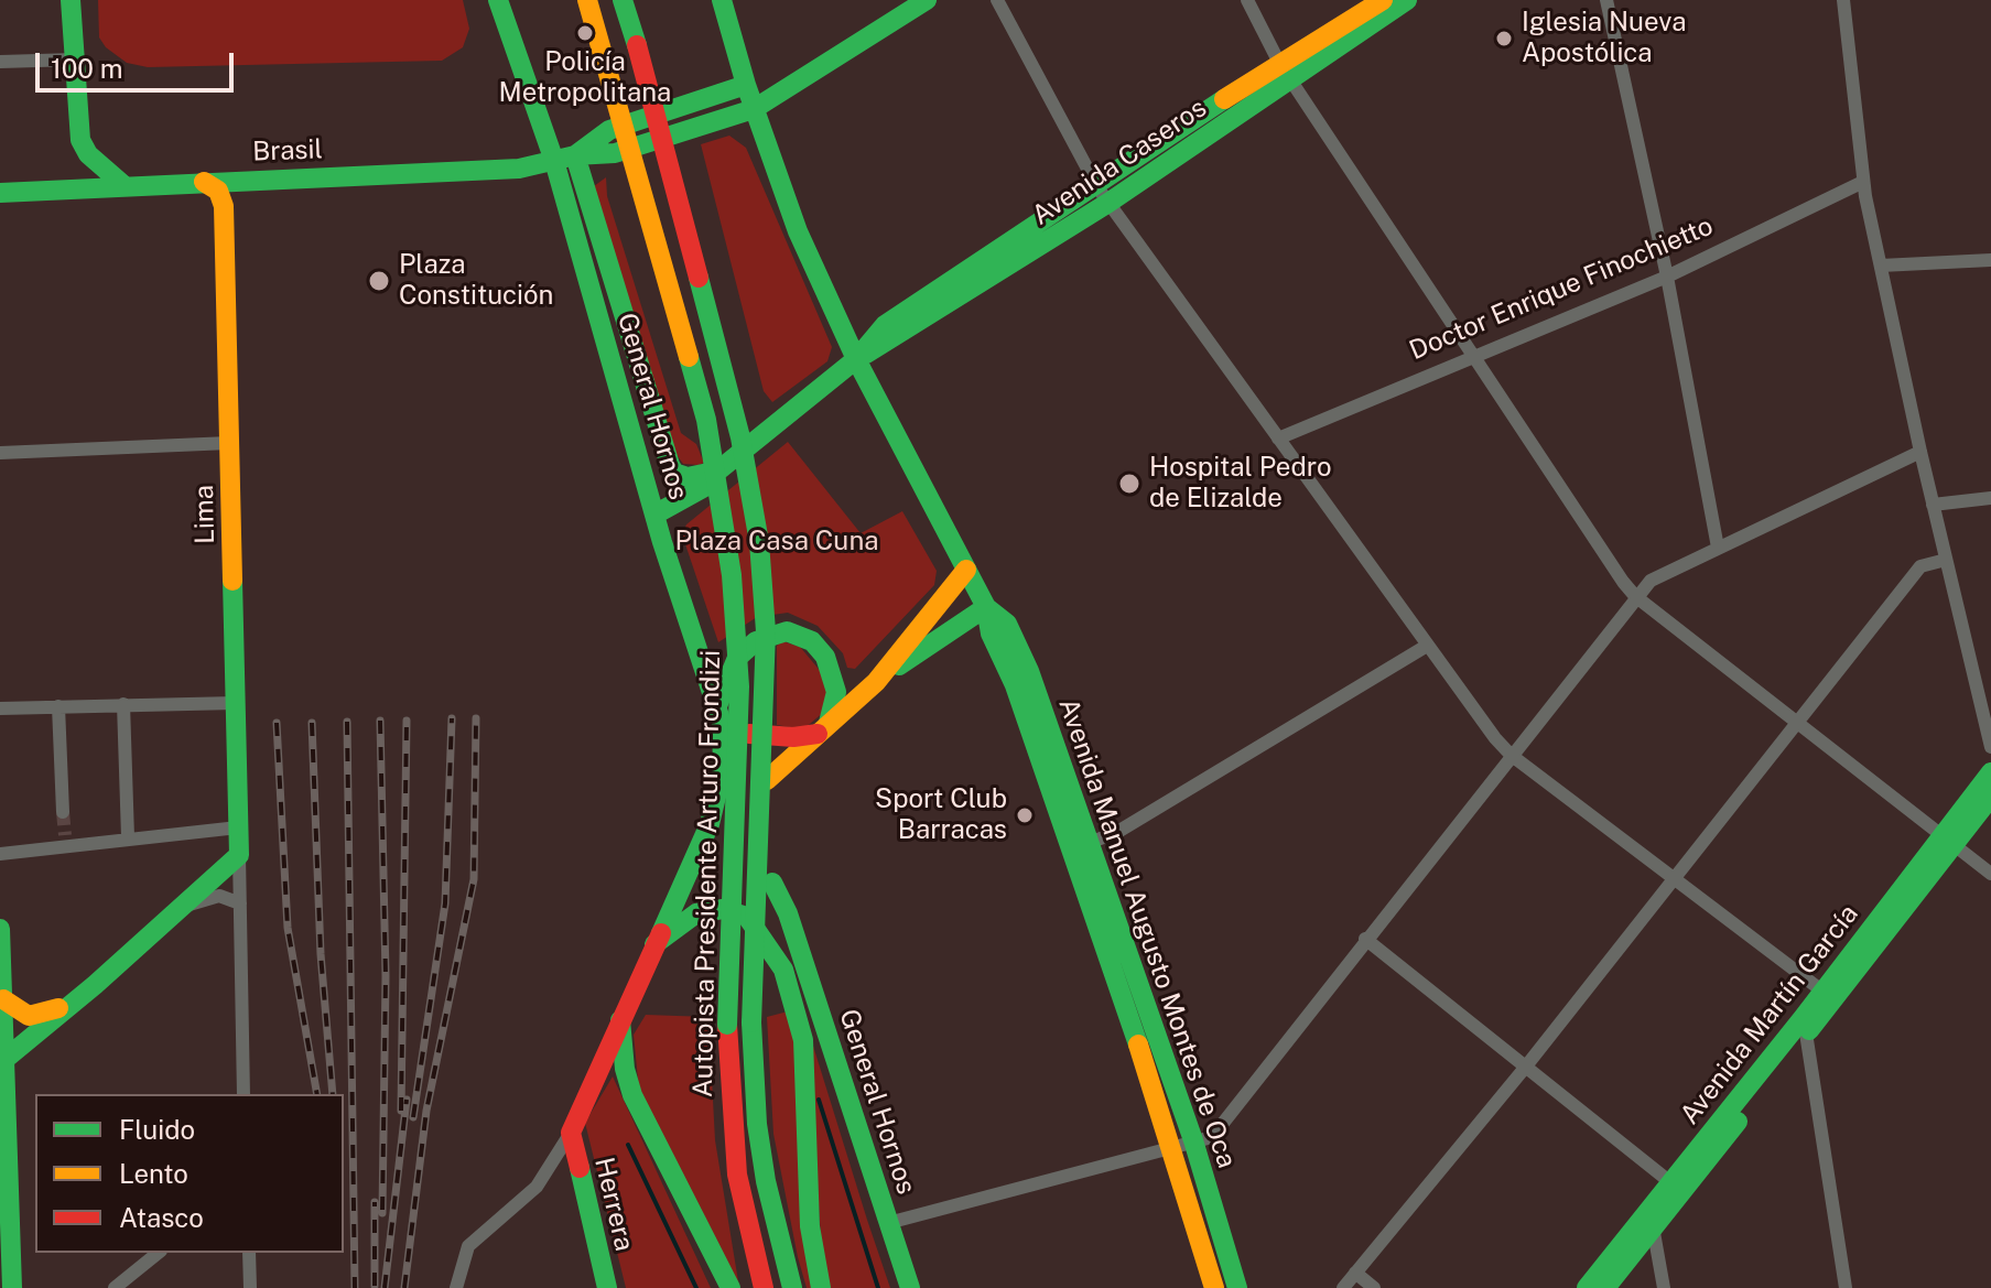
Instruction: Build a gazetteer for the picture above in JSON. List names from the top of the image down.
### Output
{
  "streets": {
    "main road": [
      "Brasil",
      "Avenida Caseros",
      "General Hornos",
      "Lima",
      "Autopista Presidente Arturo Frondizi",
      "Avenida Manuel Augusto Montes de Oca",
      "Avenida Martín García",
      "Herrera"
    ],
    "street": ["Doctor Enrique Finochietto"]
  },
  "crossings": [
    ["Brasil", "General Hornos"],
    ["Brasil", "Lima"],
    ["Brasil", "Avenida Manuel Augusto Montes de Oca"],
    ["Avenida Caseros", "General Hornos"],
    ["Avenida Caseros", "Avenida Manuel Augusto Montes de Oca"]
  ],
  "parks": ["Plaza Casa Cuna"],
  "places": [
    "Policía Metropolitana",
    "Iglesia Nueva Apostólica",
    "Plaza Constitución",
    "Hospital Pedro de Elizalde",
    "Sport Club Barracas"
  ],
  "legend": ["Fluido", "Lento", "Atasco"],
  "scale_bar": "100 m"
}
